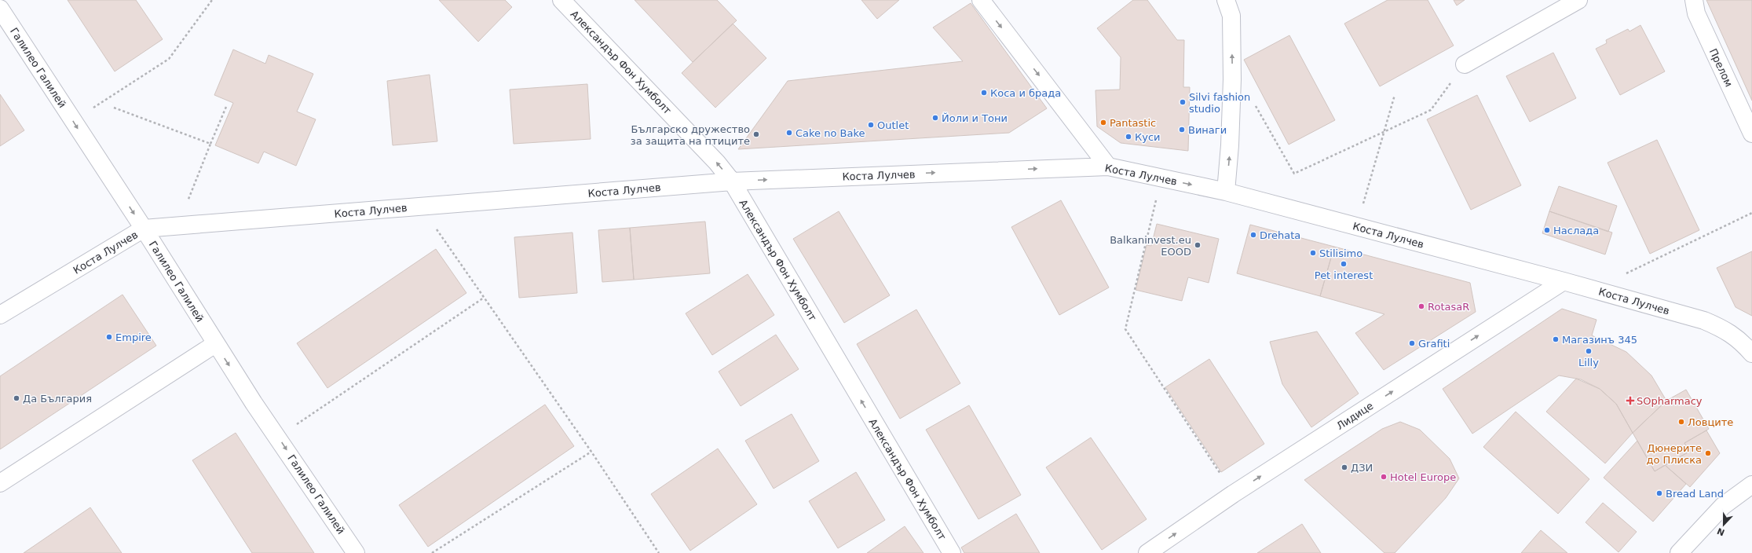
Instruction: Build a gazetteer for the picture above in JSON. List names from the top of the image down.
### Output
{
  "streets": {
    "street": [
      "Александър Фон Хумболт",
      "Галилео Галилей",
      "Прелом",
      "Коста Лулчев",
      "Лидице"
    ]
  },
  "crossings": [
    ["Александър Фон Хумболт", "Коста Лулчев"],
    ["Галилео Галилей", "Коста Лулчев"],
    ["Коста Лулчев", "Лидице"]
  ],
  "one_way": ["Александър Фон Хумболт", "Галилео Галилей", "Лидице"],
  "places": {
    "other": [
      "Коса и брада",
      "Silvi fashion studio",
      "Йоли и Тони",
      "Pantastic",
      "Outlet",
      "Винаги",
      "Cake no Bake",
      "Българско дружество за защита на птиците",
      "Куси",
      "Наслада",
      "Drehata",
      "Balkaninvest.eu EOOD",
      "Stilisimo",
      "Pet interest",
      "RotasaR",
      "Empire",
      "Магазинъ 345",
      "Grafiti",
      "Lilly",
      "Да България",
      "Ловците",
      "Дюнерите до Плиска",
      "ДЗИ",
      "Hotel Europe",
      "Bread Land"
    ],
    "health": ["SOpharmacy"]
  },
  "north": "bottom"
}
